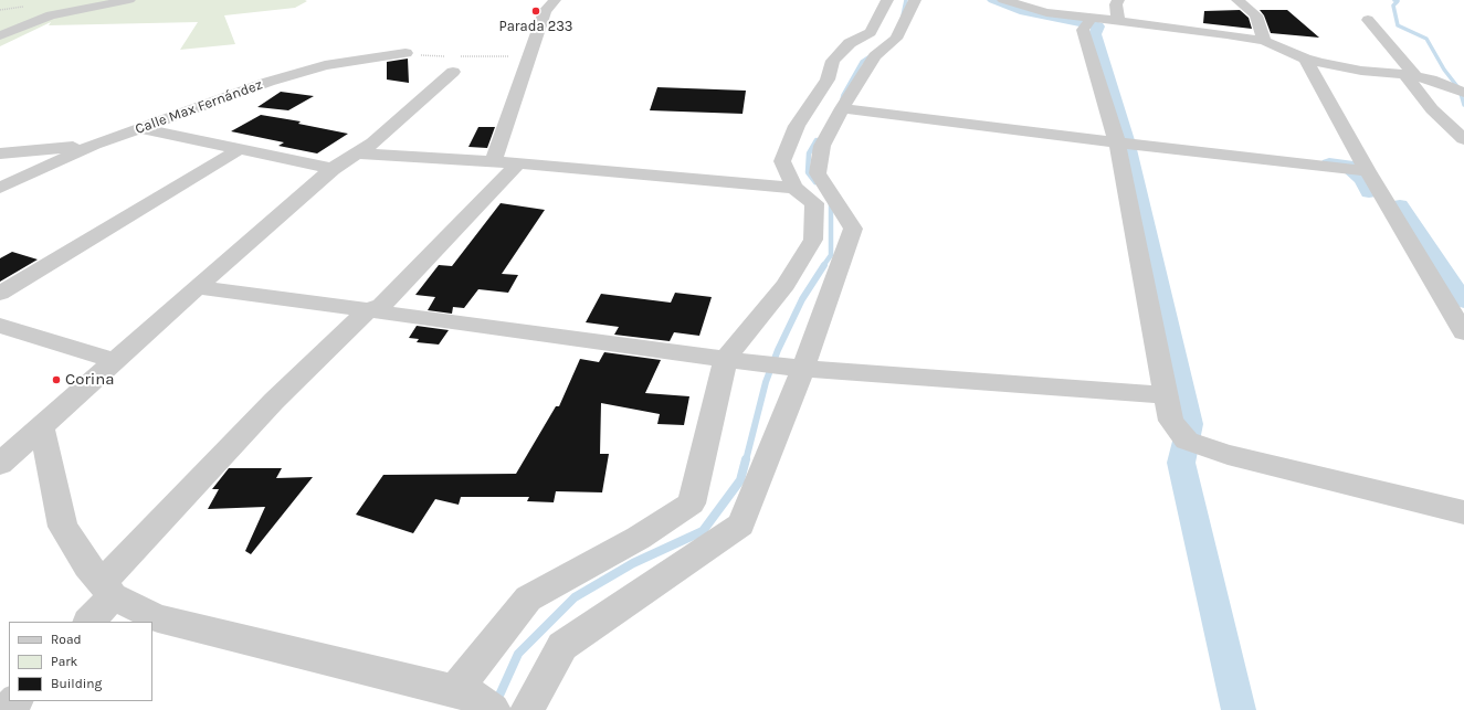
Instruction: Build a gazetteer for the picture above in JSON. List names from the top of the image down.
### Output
{
  "streets": {
    "street": ["Calle Max Fernández"]
  },
  "places": ["Parada 233", "Corina"],
  "legend": ["Road", "Park", "Building"]
}
